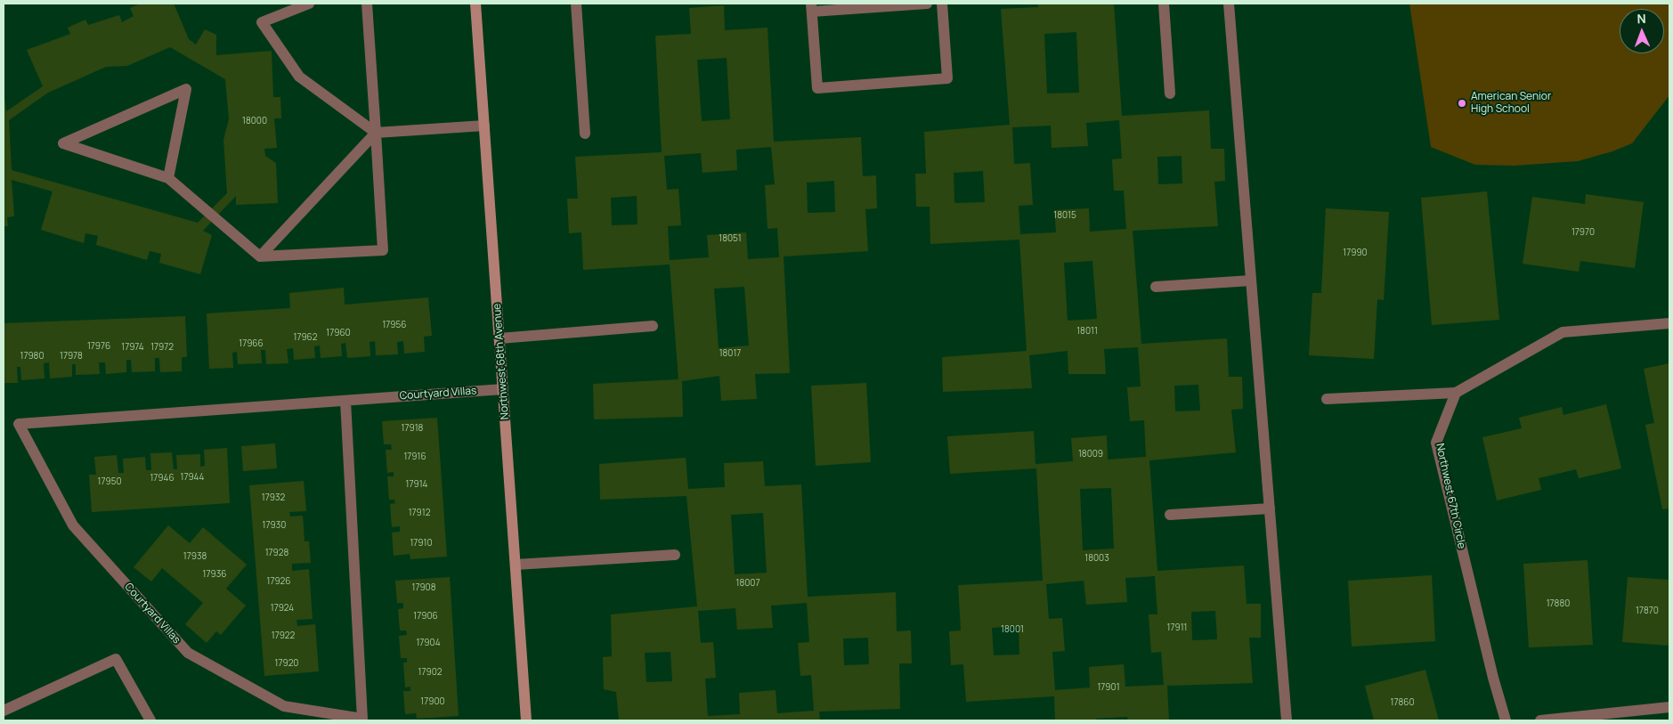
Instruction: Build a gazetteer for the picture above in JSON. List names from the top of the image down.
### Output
{
  "streets": {
    "street": ["Northwest 68th Avenue", "Courtyard Villas", "Northwest 67th Circle"]
  },
  "crossings": [
    ["Northwest 68th Avenue", "Courtyard Villas"]
  ],
  "places": ["American Senior High School"],
  "house_numbers": [
    "18000",
    "18015",
    "17970",
    "18051",
    "17990",
    "17956",
    "18011",
    "17960",
    "17962",
    "17966",
    "17976",
    "17974",
    "17972",
    "18017",
    "17980",
    "17978",
    "17918",
    "18009",
    "17916",
    "17944",
    "17946",
    "17950",
    "17914",
    "17932",
    "17912",
    "17930",
    "17910",
    "17928",
    "17938",
    "18003",
    "17936",
    "17926",
    "18007",
    "17908",
    "17880",
    "17924",
    "17870",
    "17906",
    "17911",
    "18001",
    "17922",
    "17904",
    "17920",
    "17902",
    "17901",
    "17900",
    "17860"
  ],
  "north": "top"
}
